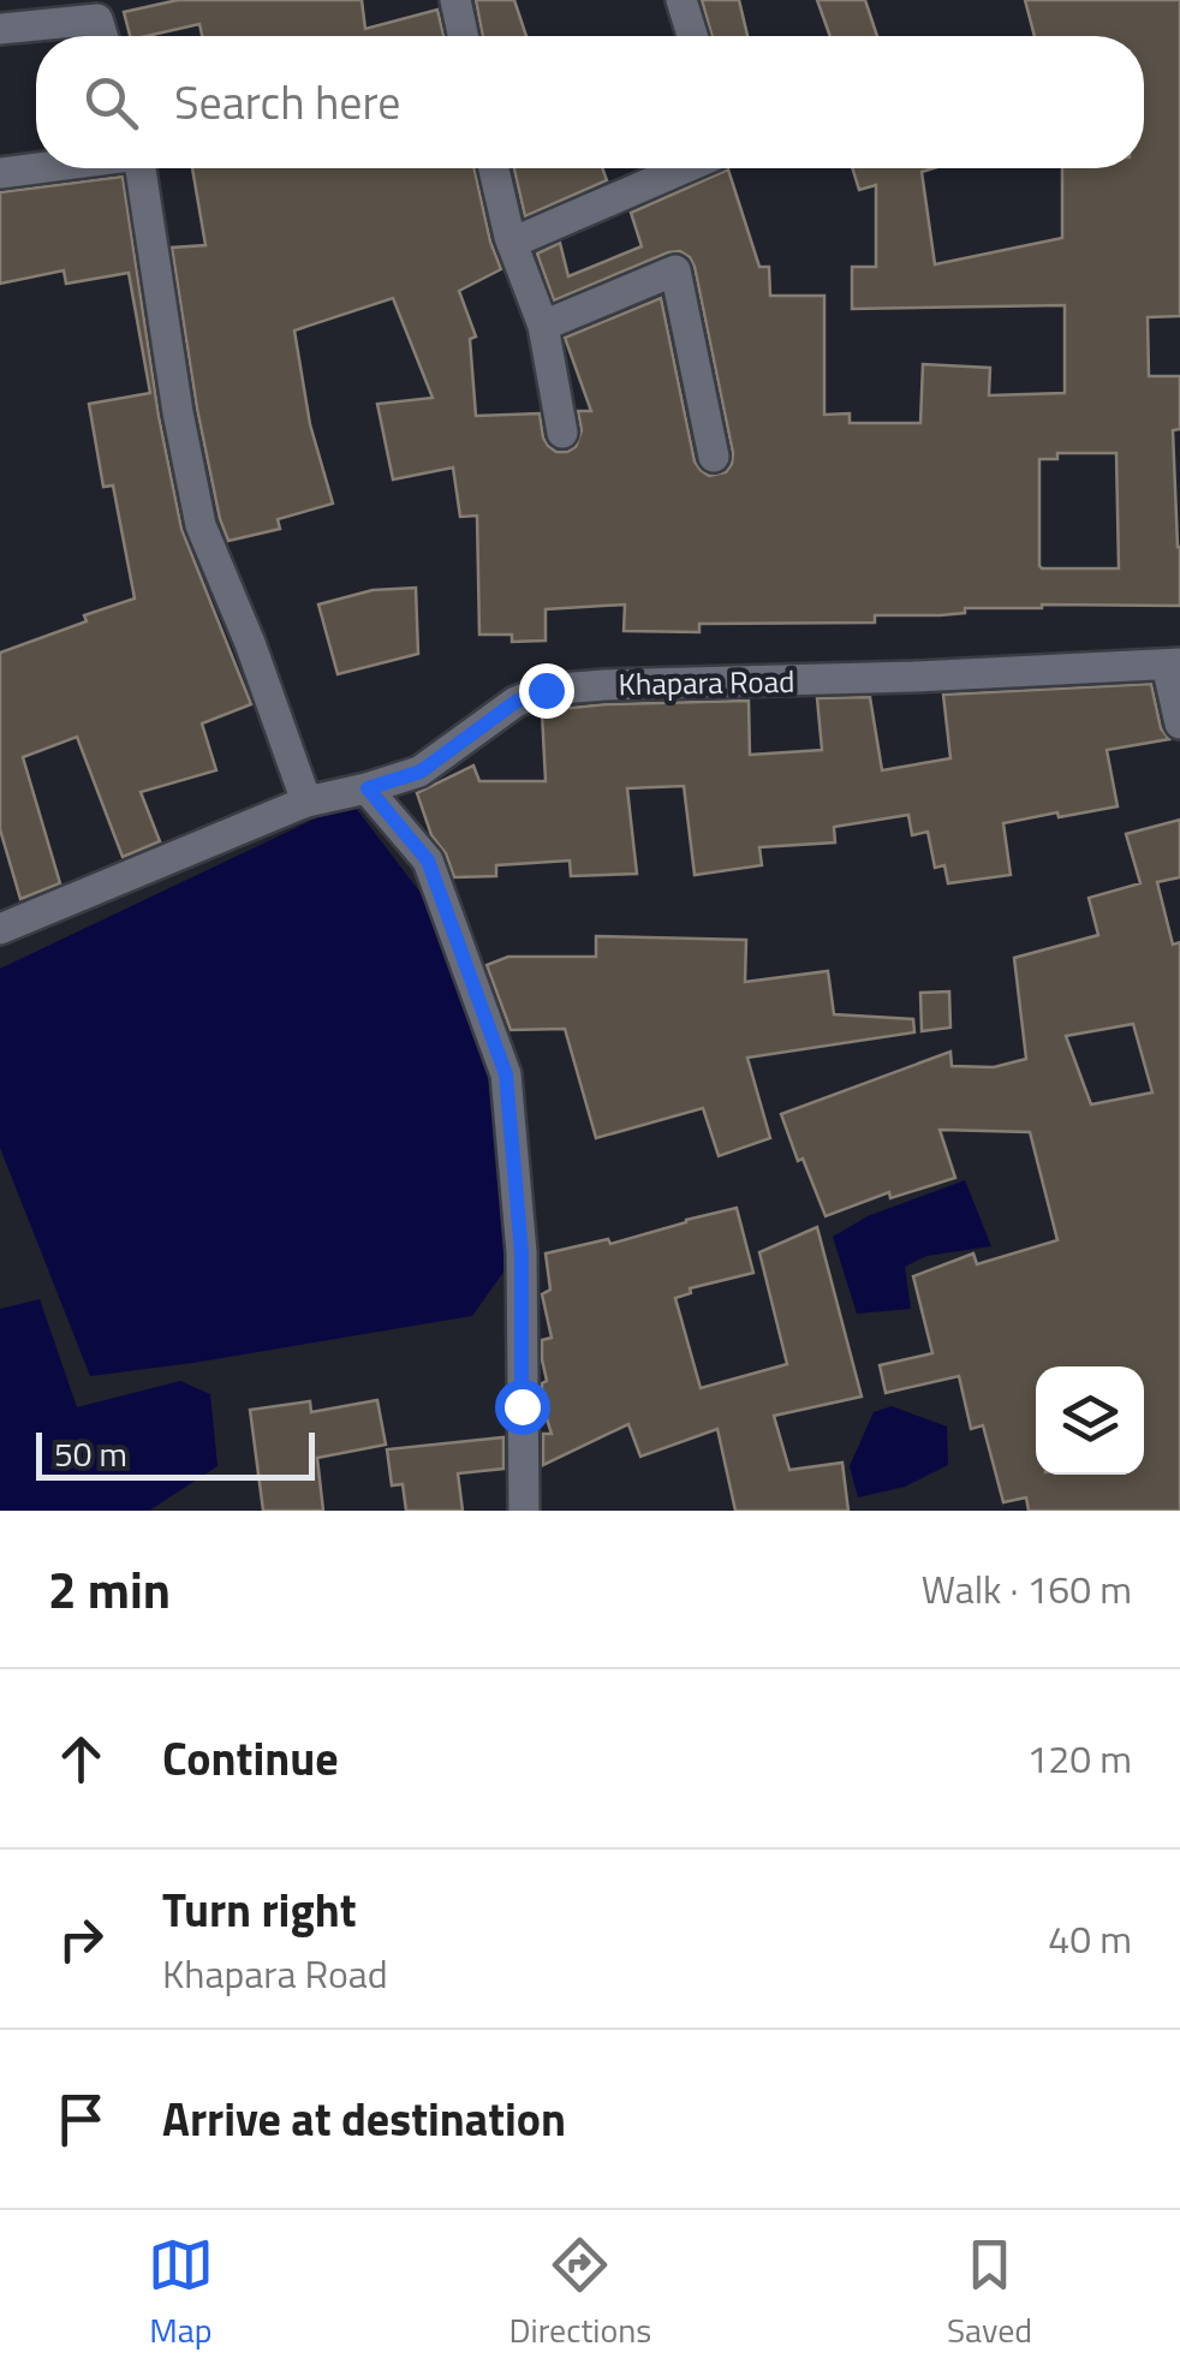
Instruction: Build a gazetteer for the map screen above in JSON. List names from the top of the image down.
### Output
{
  "streets": {
    "street": ["Khapara Road"]
  },
  "scale_bar": "50 m",
  "page": {
    "search": "Search here",
    "scale": "50 m",
    "heading": ["2 min", "Walk · 160 m"],
    "list": [
      ["Continue", "120 m"],
      ["Turn right", "Khapara Road", "40 m"],
      "Arrive at destination"
    ],
    "nav": ["Map", "Directions", "Saved"]
  }
}
